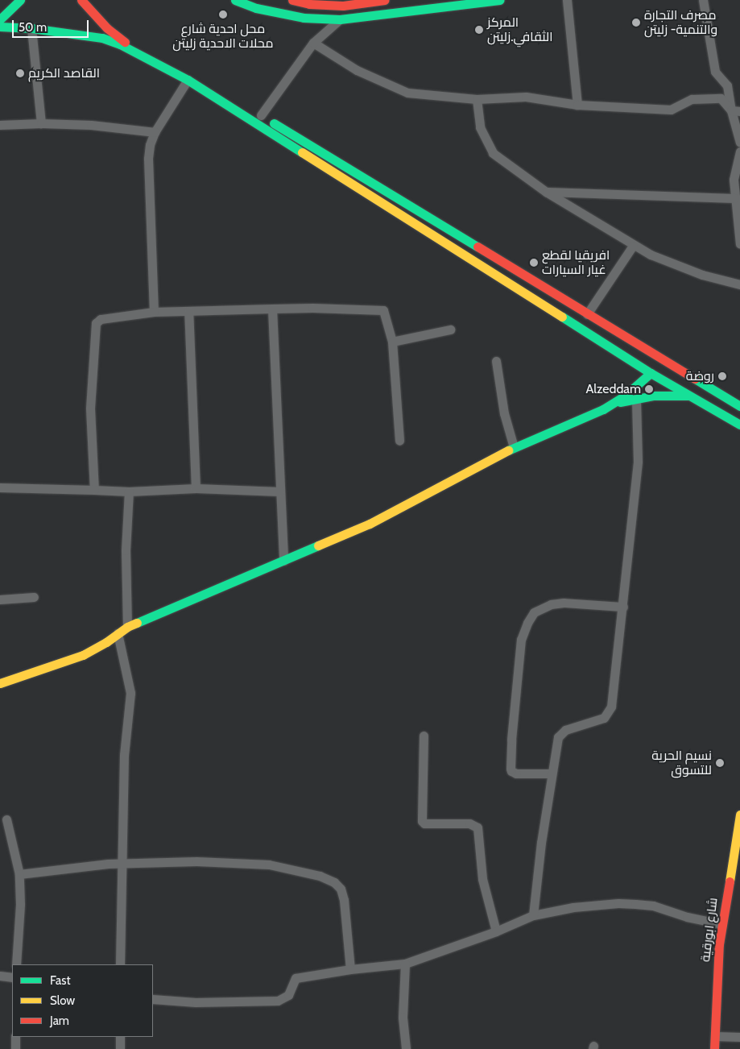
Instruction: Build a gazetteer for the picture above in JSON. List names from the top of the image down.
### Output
{
  "streets": {
    "main road": ["شارع ابورقية"]
  },
  "places": [
    "محل احدية شارع محلات الاحدية زليتن",
    "مصرف التجارة والتنمية- زليتن",
    "المركز الثقافي.زليتن",
    "القاصد الكريم",
    "افريقيا لقطع غيار السيارات",
    "روضة",
    "Alzeddam",
    "نسيم الحرية للتسوق"
  ],
  "legend": ["Fast", "Slow", "Jam"],
  "scale_bar": "50 m"
}
